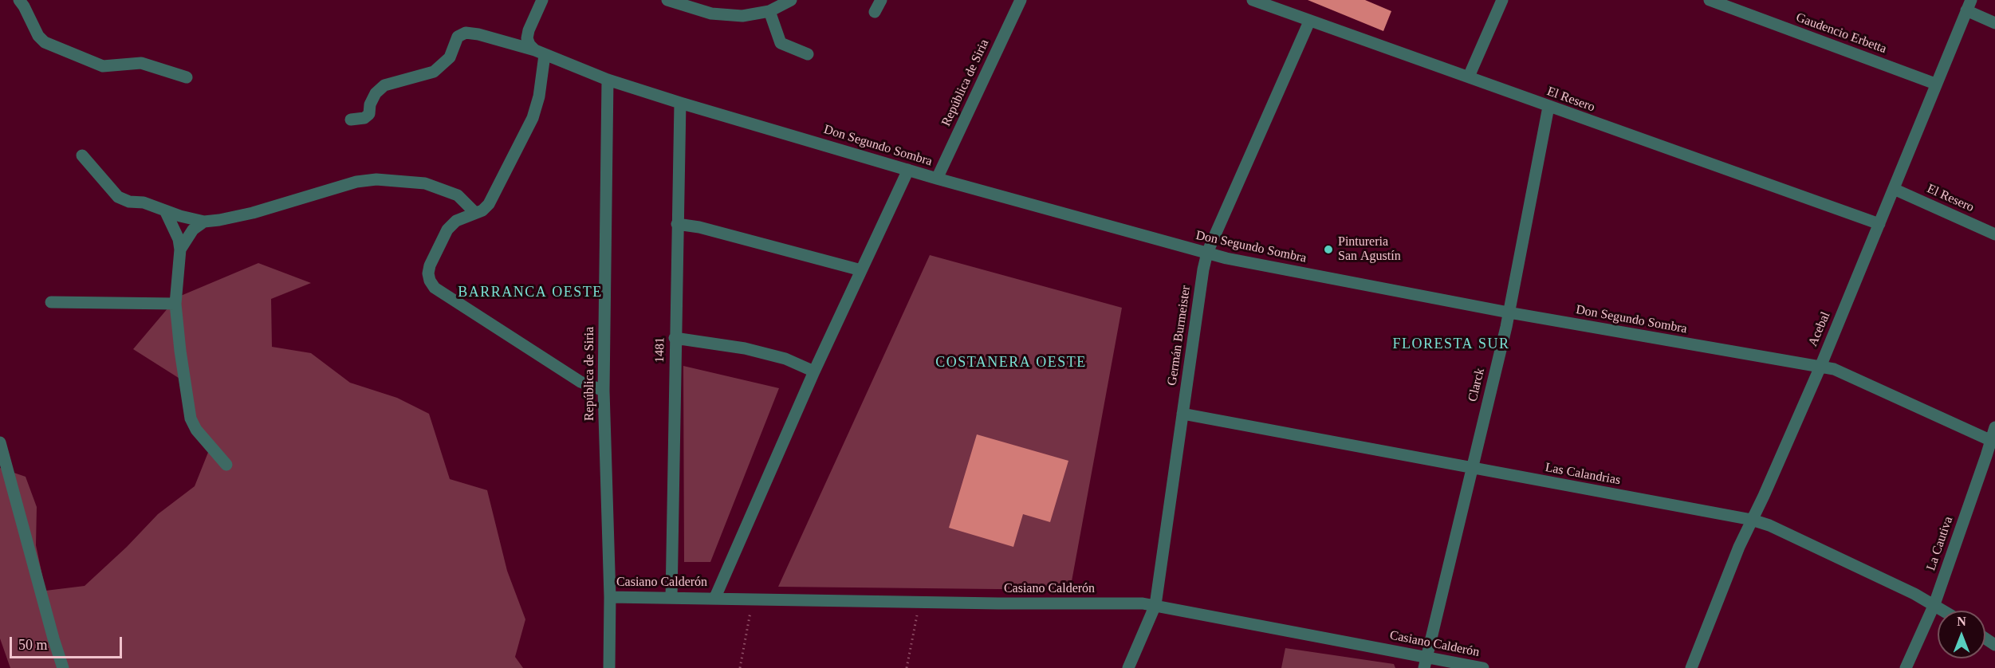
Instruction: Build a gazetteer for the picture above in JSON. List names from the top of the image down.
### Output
{
  "streets": {
    "street": [
      "Gaudencio Erbetta",
      "República de Siria",
      "El Resero",
      "Don Segundo Sombra",
      "Acebal",
      "Germán Burmeister",
      "1481",
      "Clarck",
      "Las Calandrias",
      "La Cautiva",
      "Casiano Calderón"
    ]
  },
  "crossings": [
    ["Gaudencio Erbetta", "Acebal"],
    ["República de Siria", "Don Segundo Sombra"],
    ["República de Siria", "Casiano Calderón"],
    ["El Resero", "Acebal"],
    ["El Resero", "Germán Burmeister"],
    ["El Resero", "Clarck"],
    ["Don Segundo Sombra", "Acebal"],
    ["Don Segundo Sombra", "Germán Burmeister"],
    ["Don Segundo Sombra", "1481"],
    ["Don Segundo Sombra", "Clarck"],
    ["Don Segundo Sombra", "La Cautiva"],
    ["Acebal", "Las Calandrias"],
    ["Germán Burmeister", "Las Calandrias"],
    ["Germán Burmeister", "Casiano Calderón"],
    ["1481", "Casiano Calderón"],
    ["Clarck", "Las Calandrias"],
    ["Clarck", "Casiano Calderón"],
    ["Las Calandrias", "La Cautiva"]
  ],
  "districts": ["BARRANCA OESTE", "FLORESTA SUR", "COSTANERA OESTE"],
  "places": ["Pintureria San Agustín"],
  "scale_bar": "50 m",
  "north": "top"
}
